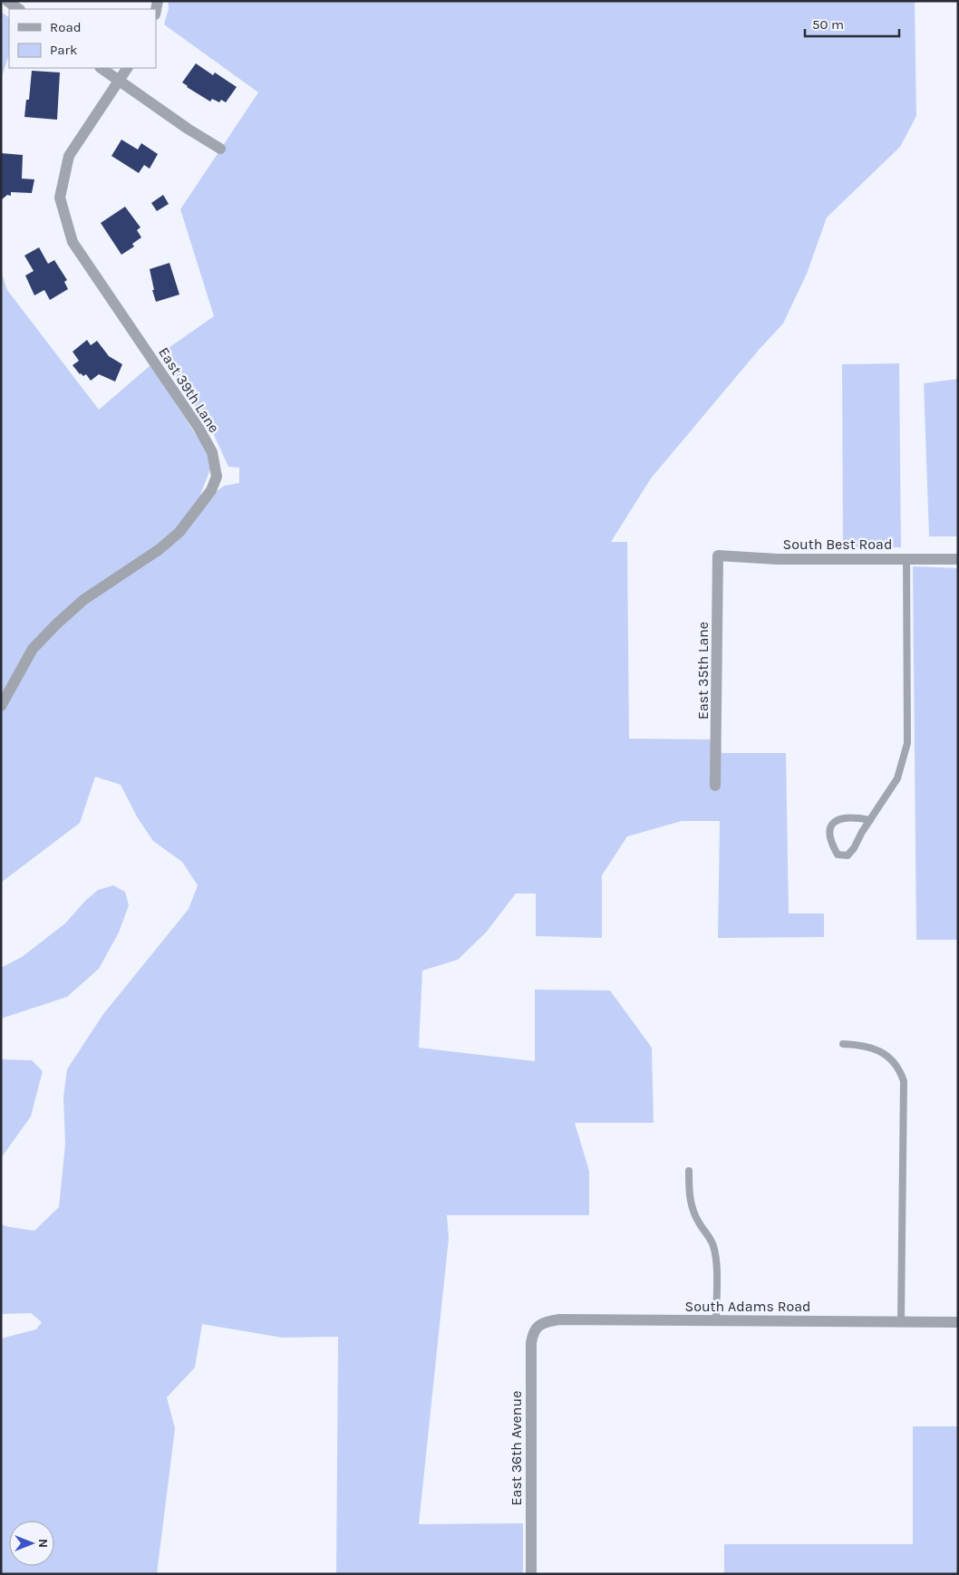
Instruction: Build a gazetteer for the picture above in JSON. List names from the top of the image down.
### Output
{
  "streets": {
    "street": [
      "East 39th Lane",
      "South Best Road",
      "East 35th Lane",
      "South Adams Road",
      "East 36th Avenue"
    ]
  },
  "crossings": [
    ["South Best Road", "East 35th Lane"],
    ["South Adams Road", "East 36th Avenue"]
  ],
  "legend": ["Road", "Park"],
  "scale_bar": "50 m",
  "north": "right"
}
